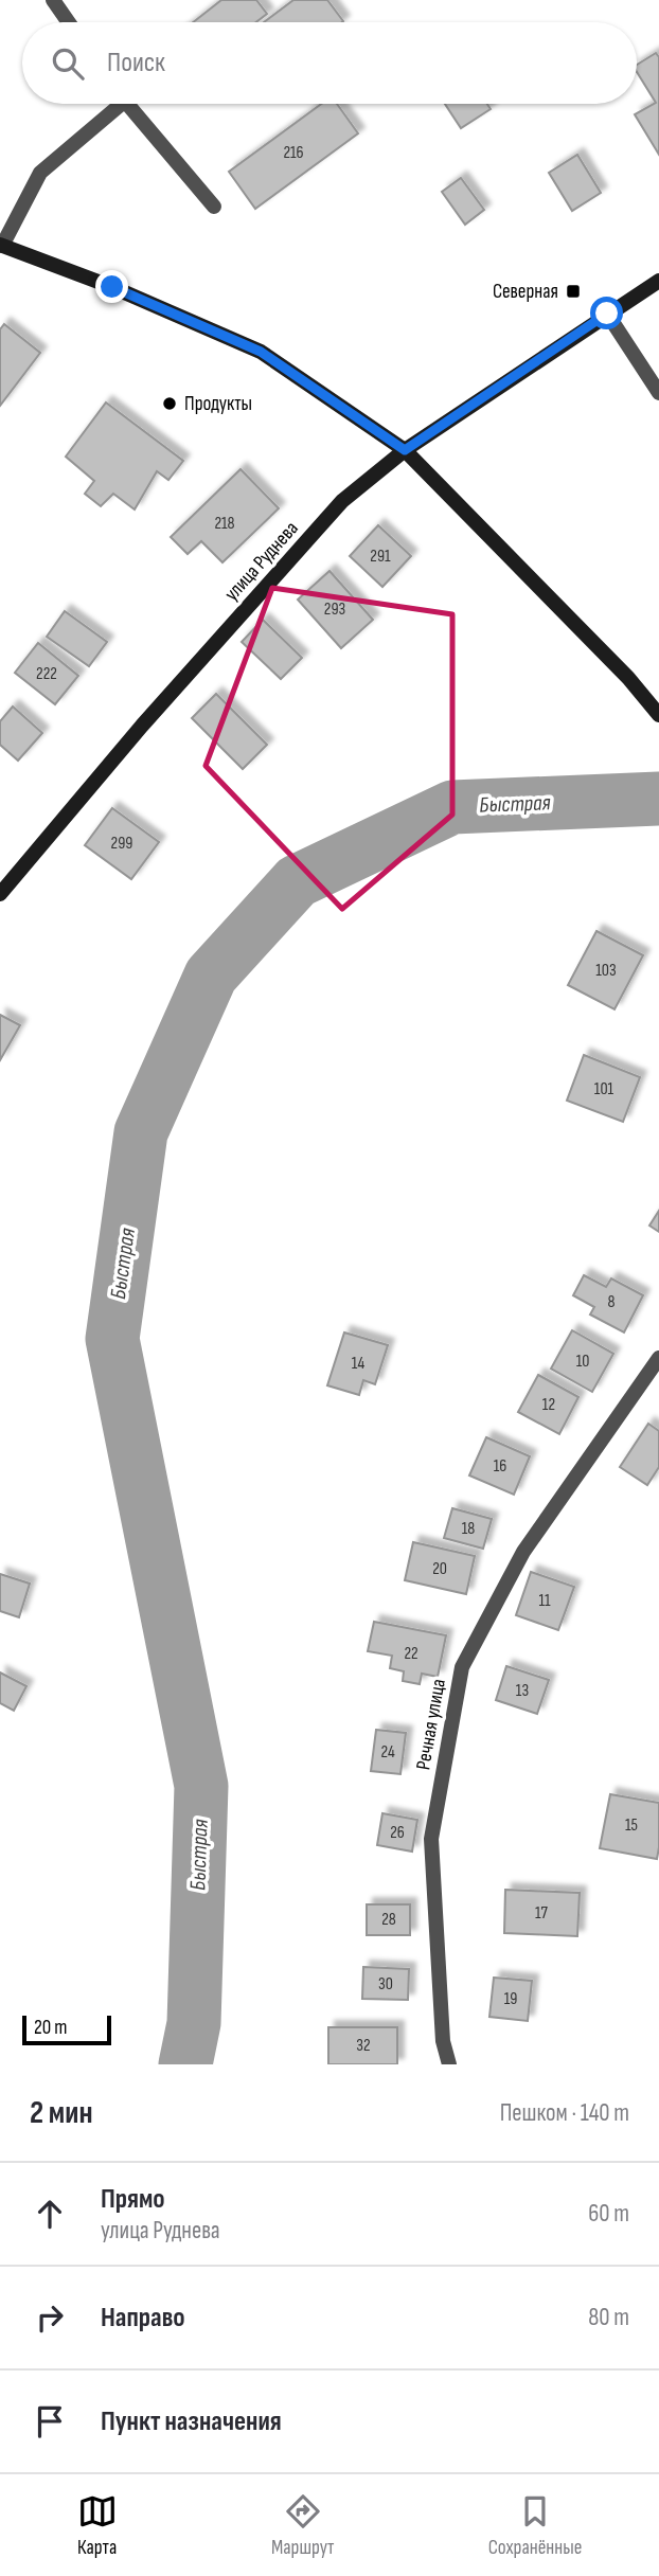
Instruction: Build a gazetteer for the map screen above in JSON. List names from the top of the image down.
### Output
{
  "streets": {
    "street": ["улица Руднева", "Речная улица"]
  },
  "water": ["Быстрая"],
  "places": {
    "transit": ["Северная"],
    "other": ["Продукты"]
  },
  "house_numbers": [
    "216",
    "218",
    "291",
    "293",
    "222",
    "299",
    "103",
    "101",
    "8",
    "10",
    "14",
    "12",
    "16",
    "18",
    "20",
    "11",
    "22",
    "13",
    "24",
    "15",
    "26",
    "17",
    "28",
    "30",
    "19",
    "32"
  ],
  "scale_bar": "20 m",
  "page": {
    "search": "Поиск",
    "scale": "20 m",
    "heading": ["2 мин", "Пешком · 140 m"],
    "list": [
      ["Прямо", "улица Руднева", "60 m"],
      ["Направо", "80 m"],
      "Пункт назначения"
    ],
    "nav": ["Карта", "Маршрут", "Сохранённые"]
  }
}
